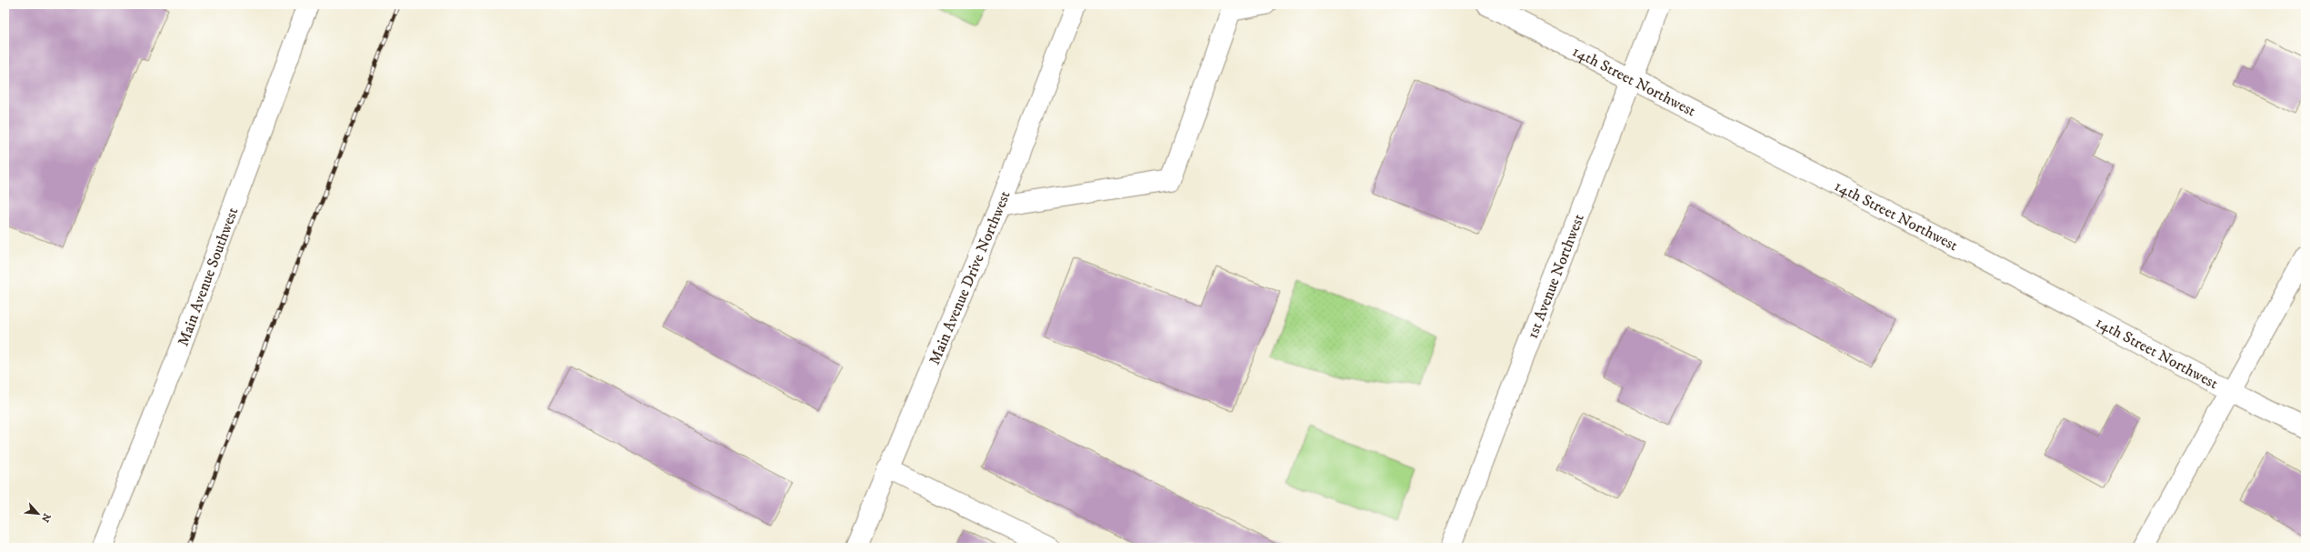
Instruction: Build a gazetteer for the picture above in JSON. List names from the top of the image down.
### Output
{
  "streets": {
    "street": [
      "14th Street Northwest",
      "Main Avenue Southwest",
      "1st Avenue Northwest",
      "Main Avenue Drive Northwest"
    ]
  },
  "crossings": [
    ["14th Street Northwest", "1st Avenue Northwest"]
  ],
  "north": "bottom right"
}
